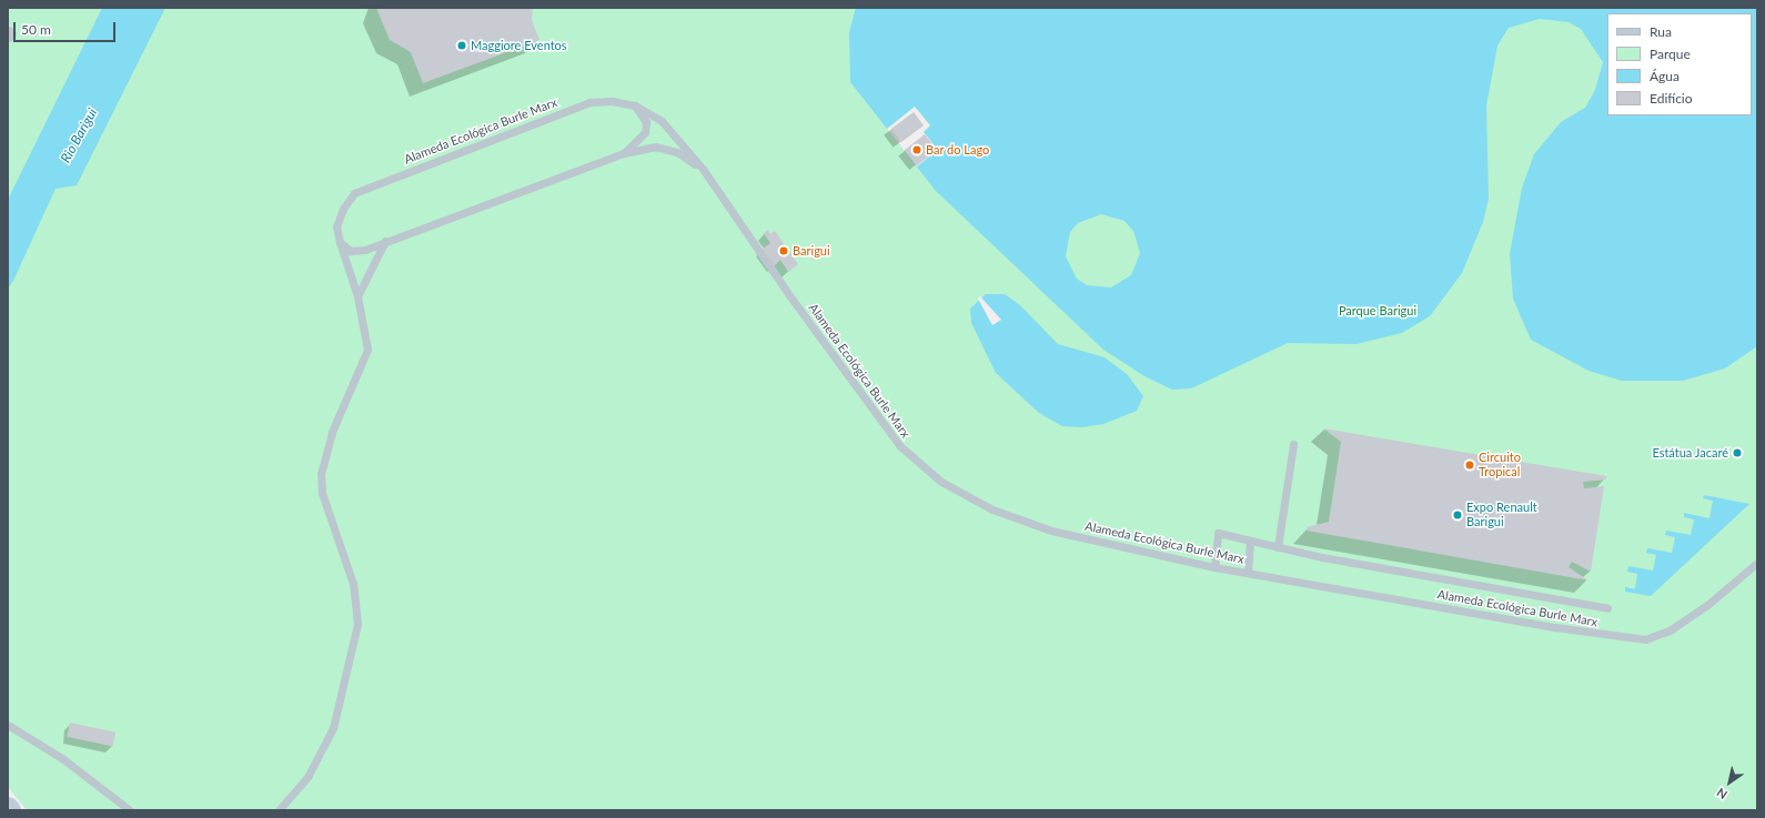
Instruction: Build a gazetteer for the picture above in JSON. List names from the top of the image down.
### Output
{
  "streets": {
    "lane": ["Alameda Ecológica Burle Marx"]
  },
  "water": ["Rio Barigui"],
  "parks": ["Parque Barigui"],
  "places": [
    "Maggiore Eventos",
    "Bar do Lago",
    "Barigui",
    "Estátua Jacaré",
    "Circuito Tropical",
    "Expo Renault Barigui"
  ],
  "legend": [
    "Rua",
    "Parque",
    "Água",
    "Edifício"
  ],
  "scale_bar": "50 m",
  "north": "bottom left"
}
